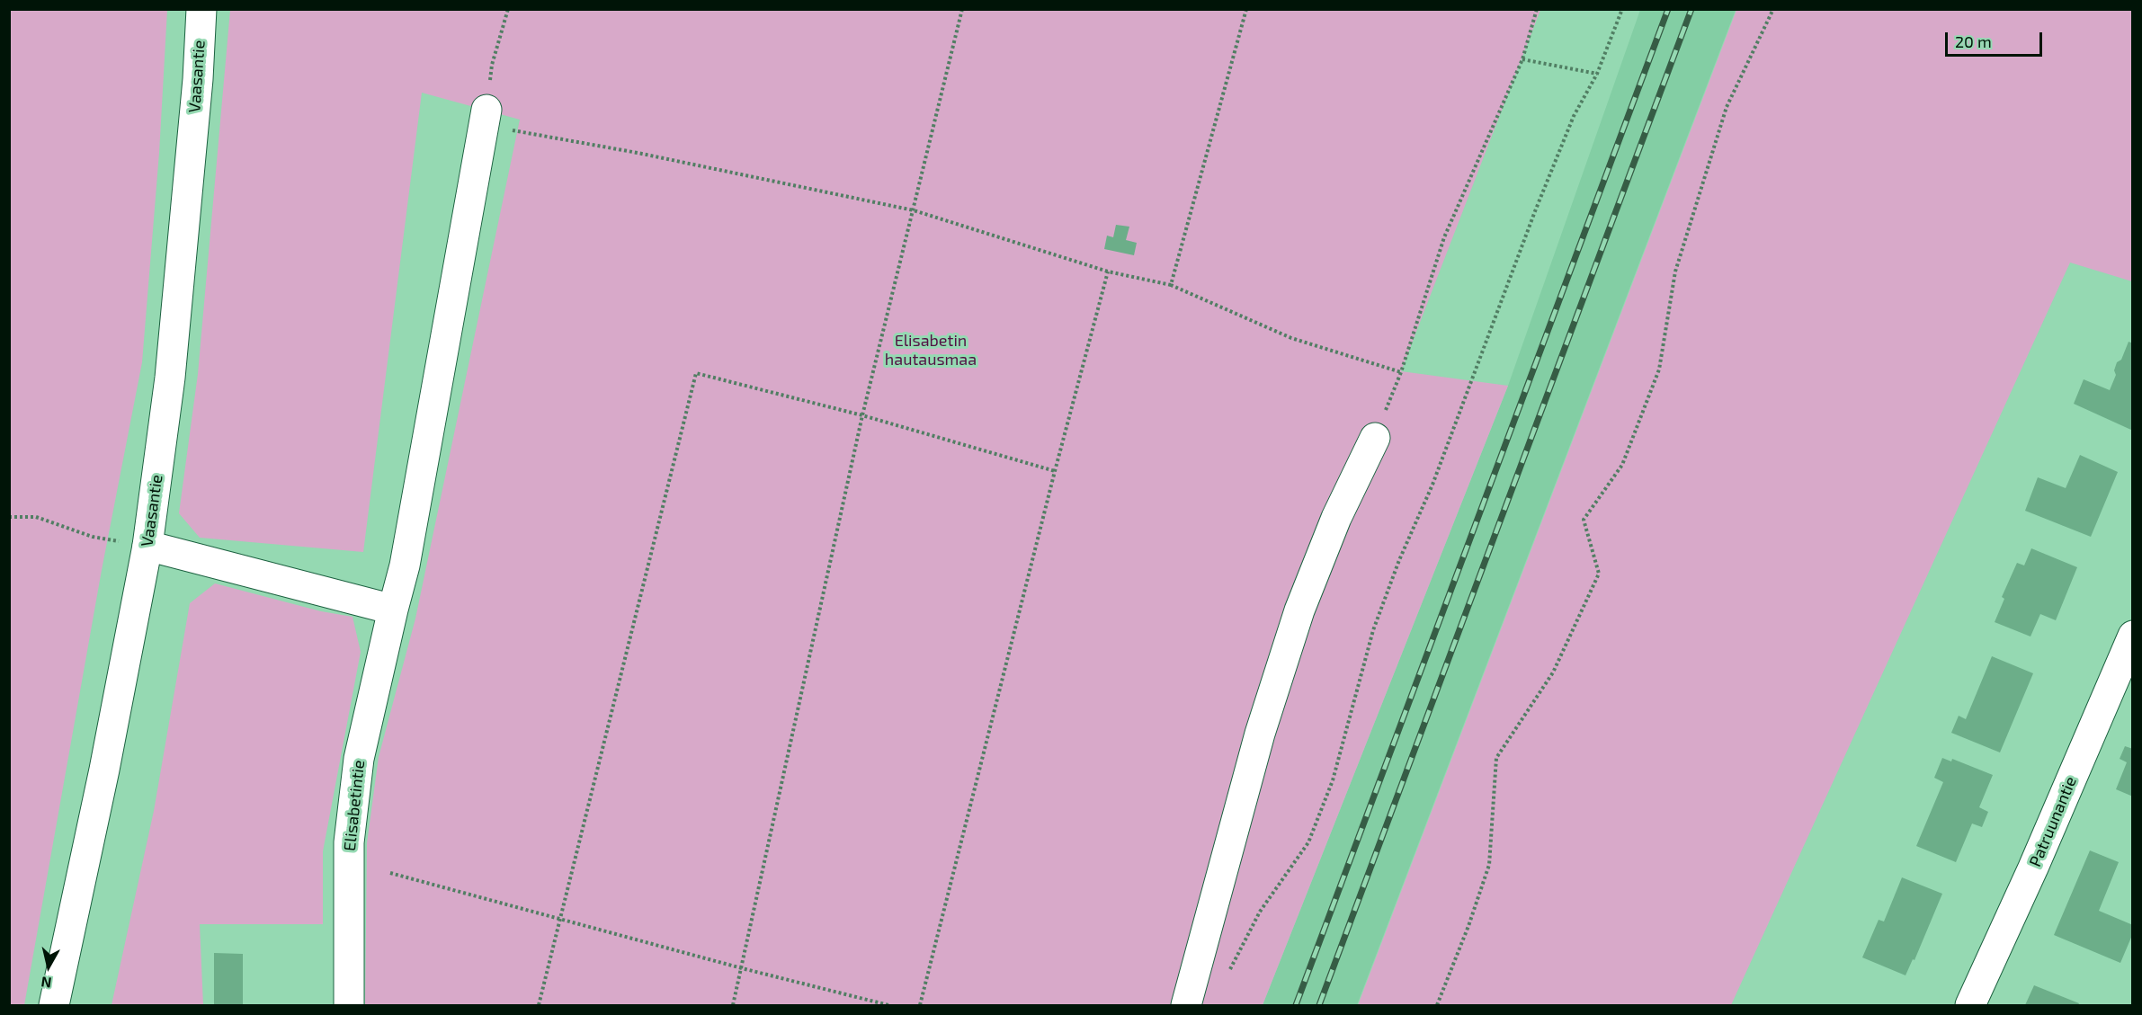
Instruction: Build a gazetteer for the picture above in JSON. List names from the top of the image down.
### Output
{
  "streets": {
    "main road": ["Vaasantie", "Elisabetintie", "Patruunantie"]
  },
  "parks": ["Elisabetin hautausmaa"],
  "scale_bar": "20 m",
  "north": "bottom"
}
